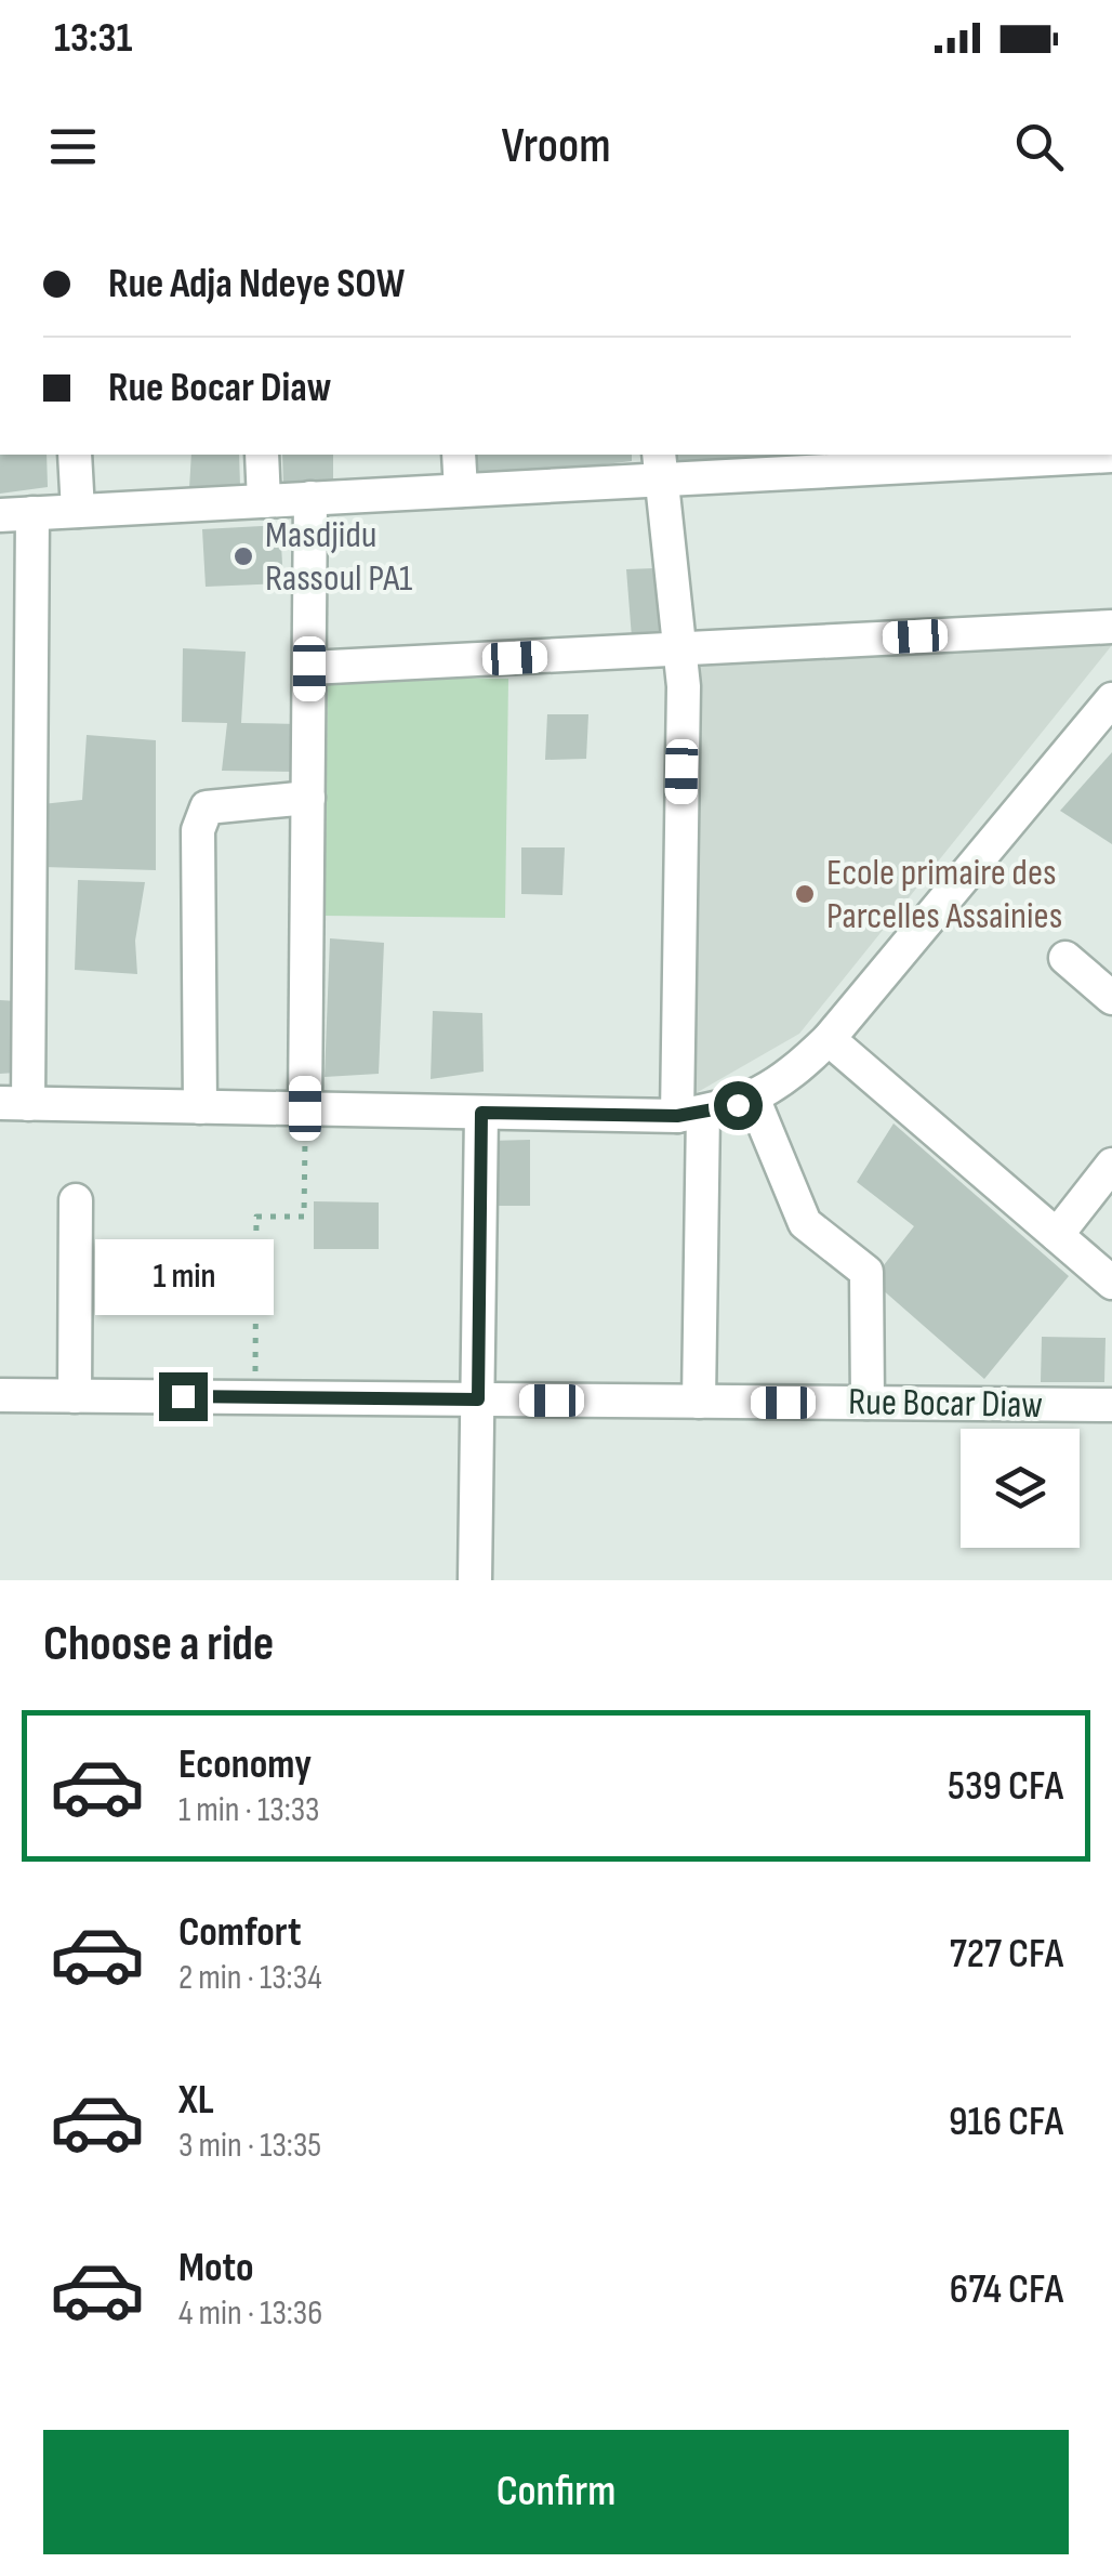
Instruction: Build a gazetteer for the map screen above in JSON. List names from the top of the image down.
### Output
{
  "streets": {
    "street": ["Rue Bocar Diaw"]
  },
  "places": ["Masdjidu Rassoul PA1", "Ecole primaire des Parcelles Assainies"],
  "page": {
    "status": "13:31",
    "header": "Vroom",
    "banner": ["Rue Adja Ndeye SOW", "Rue Bocar Diaw"],
    "bubble": "1 min",
    "heading": "Choose a ride",
    "list": [
      {
        "name": "Economy",
        "note": "1 min · 13:33",
        "value": "539 CFA"
      },
      {
        "name": "Comfort",
        "note": "2 min · 13:34",
        "value": "727 CFA"
      },
      {
        "name": "XL",
        "note": "3 min · 13:35",
        "value": "916 CFA"
      },
      {
        "name": "Moto",
        "note": "4 min · 13:36",
        "value": "674 CFA"
      }
    ],
    "buttons": "Confirm"
  }
}
